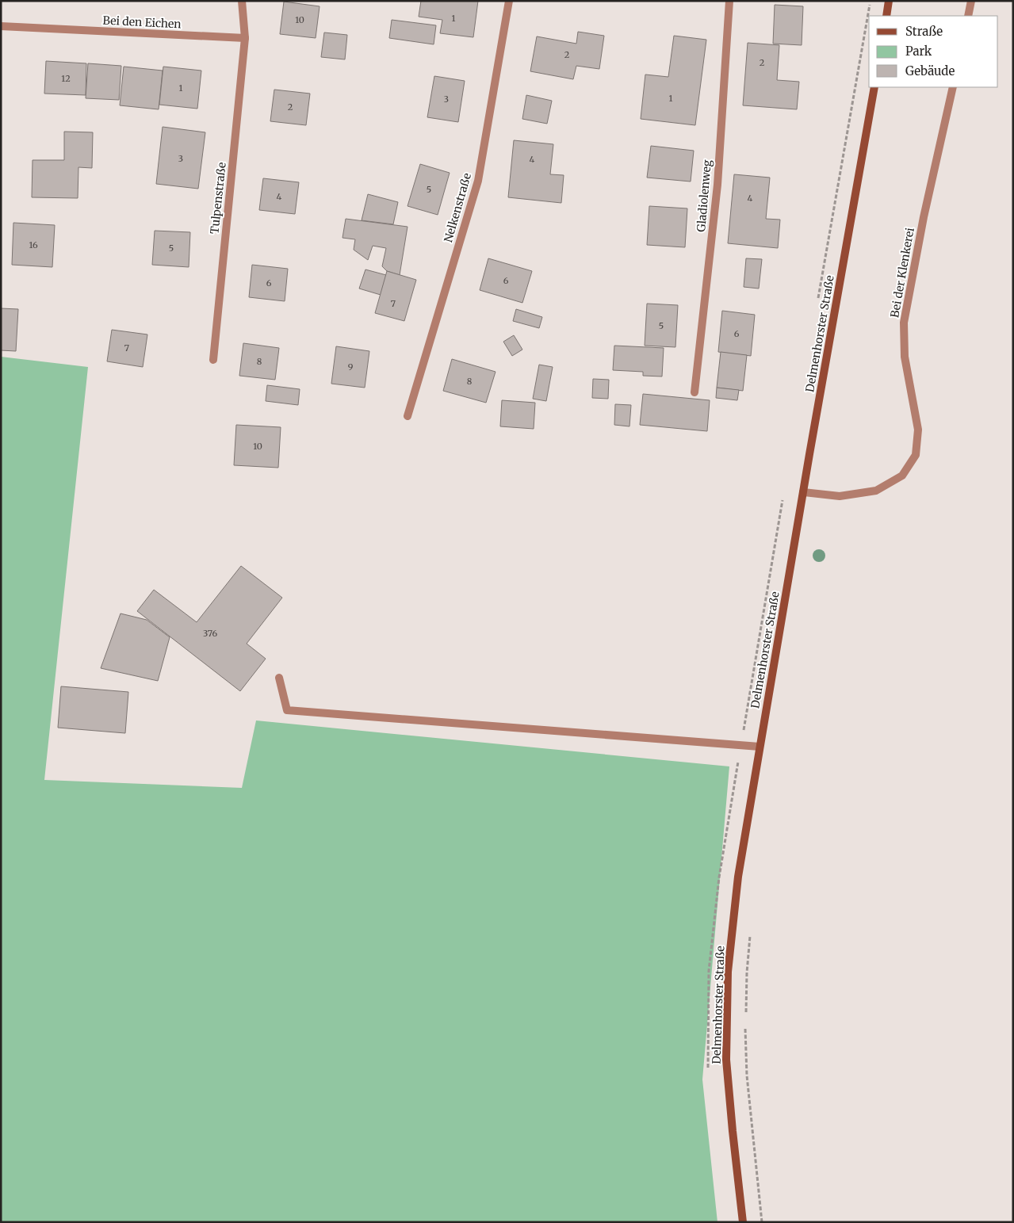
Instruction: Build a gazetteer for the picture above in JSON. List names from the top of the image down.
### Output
{
  "streets": {
    "street": [
      "Bei den Eichen",
      "Gladiolenweg",
      "Tulpenstraße",
      "Nelkenstraße",
      "Bei der Klenkerei",
      "Delmenhorster Straße"
    ]
  },
  "crossings": [
    ["Bei den Eichen", "Tulpenstraße"],
    ["Bei der Klenkerei", "Delmenhorster Straße"]
  ],
  "house_numbers": [
    "1",
    "10",
    "2",
    "2",
    "12",
    "1",
    "1",
    "3",
    "2",
    "3",
    "4",
    "5",
    "4",
    "4",
    "16",
    "5",
    "6",
    "6",
    "7",
    "5",
    "6",
    "7",
    "8",
    "9",
    "8",
    "10",
    "376"
  ],
  "legend": ["Straße", "Park", "Gebäude"]
}
